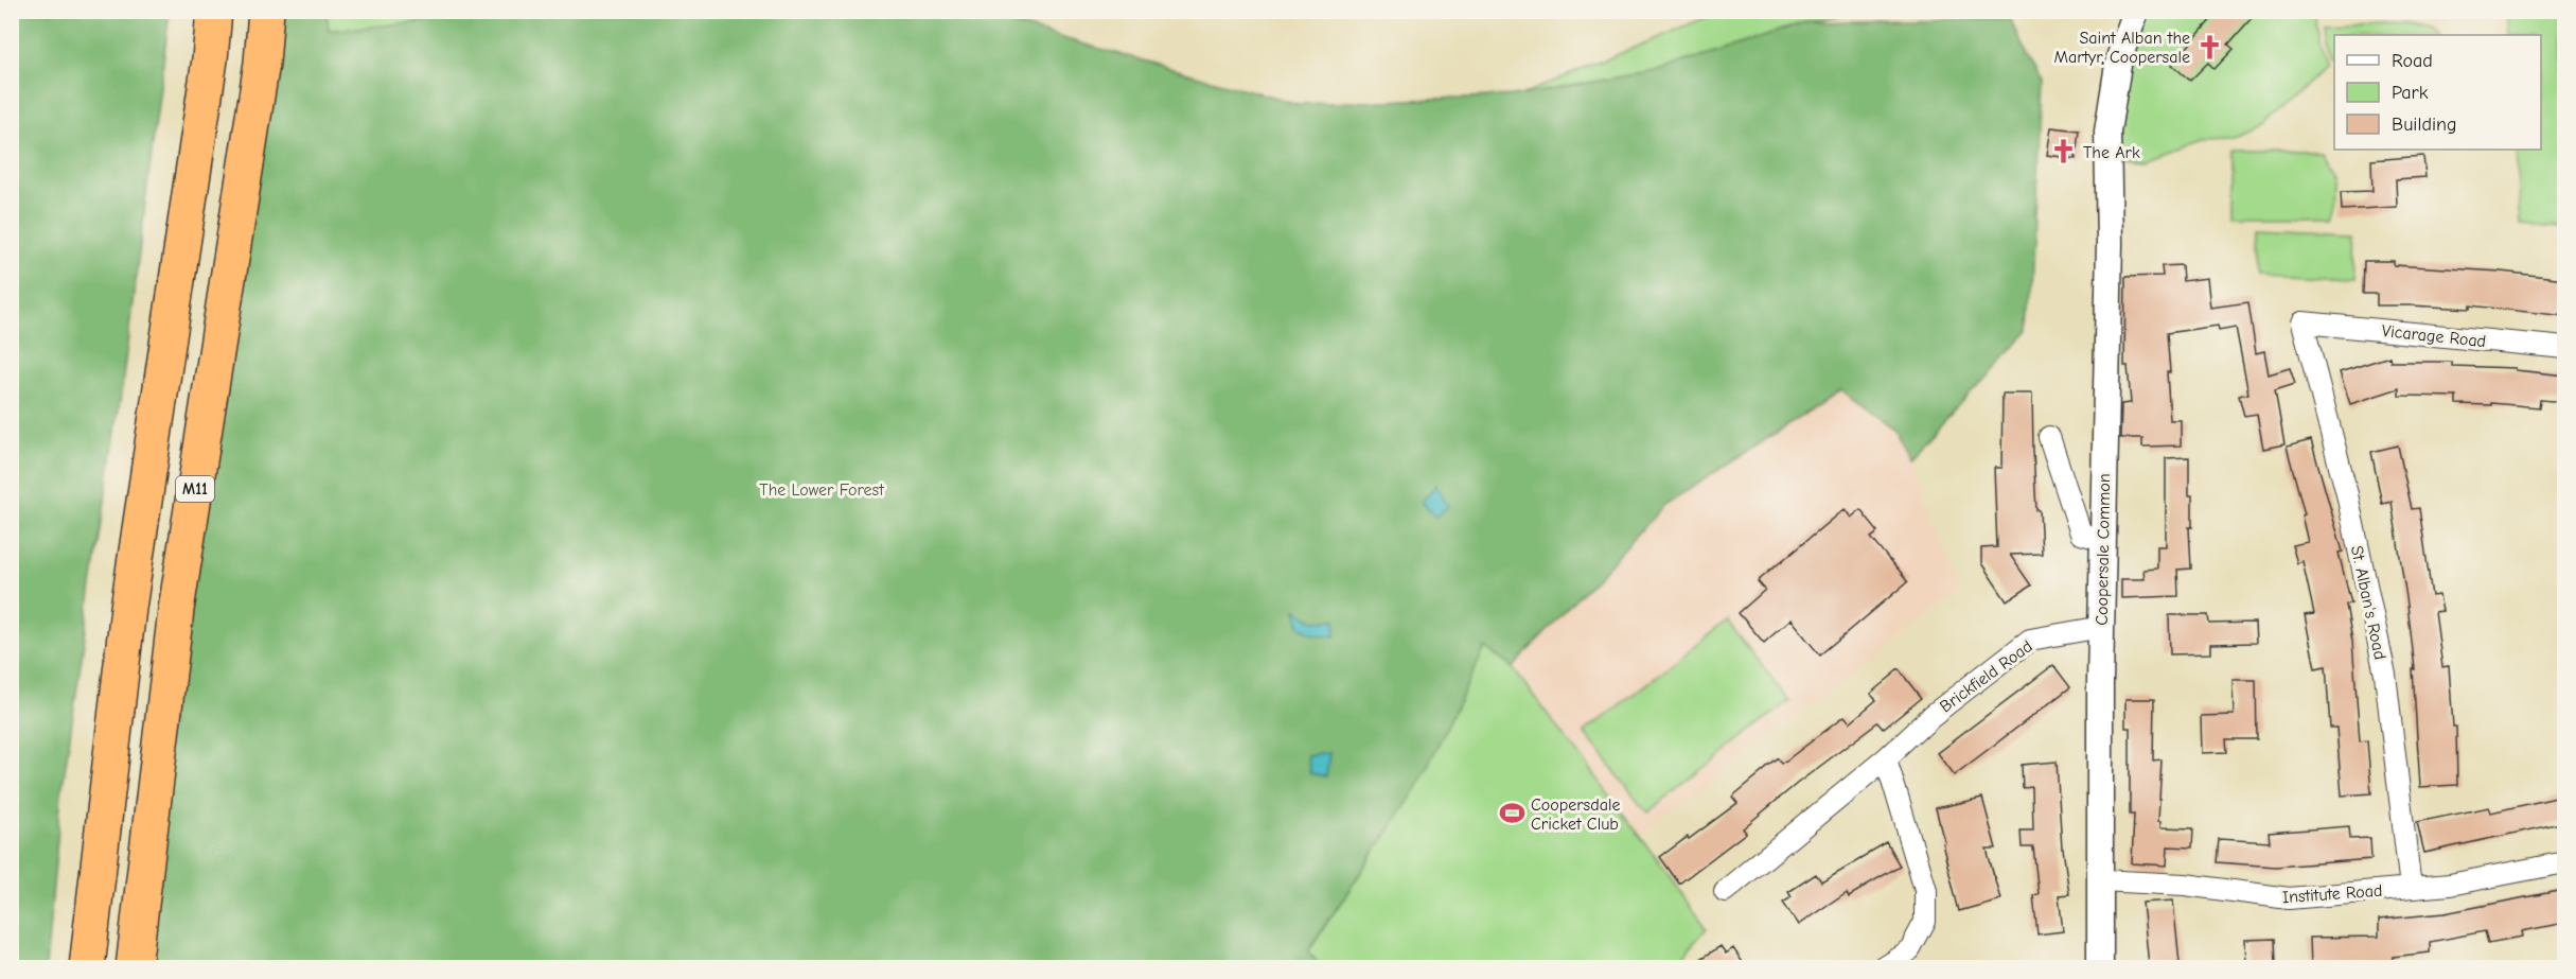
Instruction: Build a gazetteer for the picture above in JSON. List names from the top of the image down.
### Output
{
  "streets": {
    "highway": ["M11"],
    "street": [
      "Vicarage Road",
      "Coopersale Common",
      "St. Alban's Road",
      "Brickfield Road",
      "Institute Road"
    ]
  },
  "crossings": [
    ["Vicarage Road", "St. Alban's Road"],
    ["Coopersale Common", "Brickfield Road"],
    ["Coopersale Common", "Institute Road"],
    ["St. Alban's Road", "Institute Road"]
  ],
  "parks": ["The Lower Forest"],
  "places": {
    "church": ["Saint Alban the Martyr, Coopersale", "The Ark"],
    "sports": ["Coopersdale Cricket Club"]
  },
  "legend": ["Road", "Park", "Building"]
}
